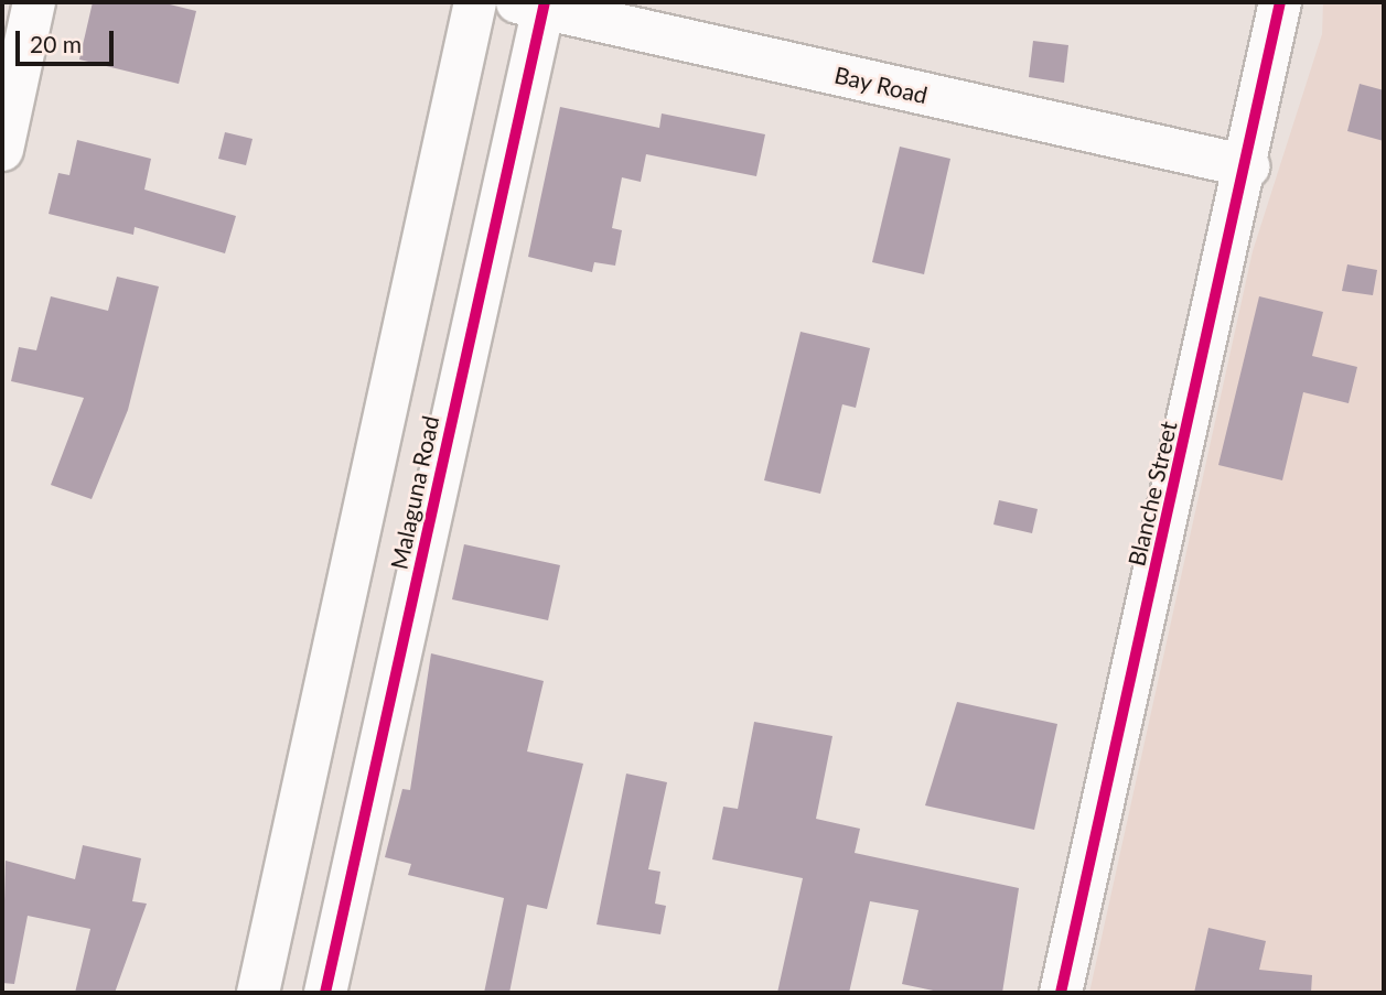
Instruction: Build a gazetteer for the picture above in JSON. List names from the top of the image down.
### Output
{
  "streets": {
    "street": ["Bay Road", "Malaguna Road", "Blanche Street"]
  },
  "crossings": [
    ["Bay Road", "Malaguna Road"],
    ["Bay Road", "Blanche Street"]
  ],
  "scale_bar": "20 m"
}
